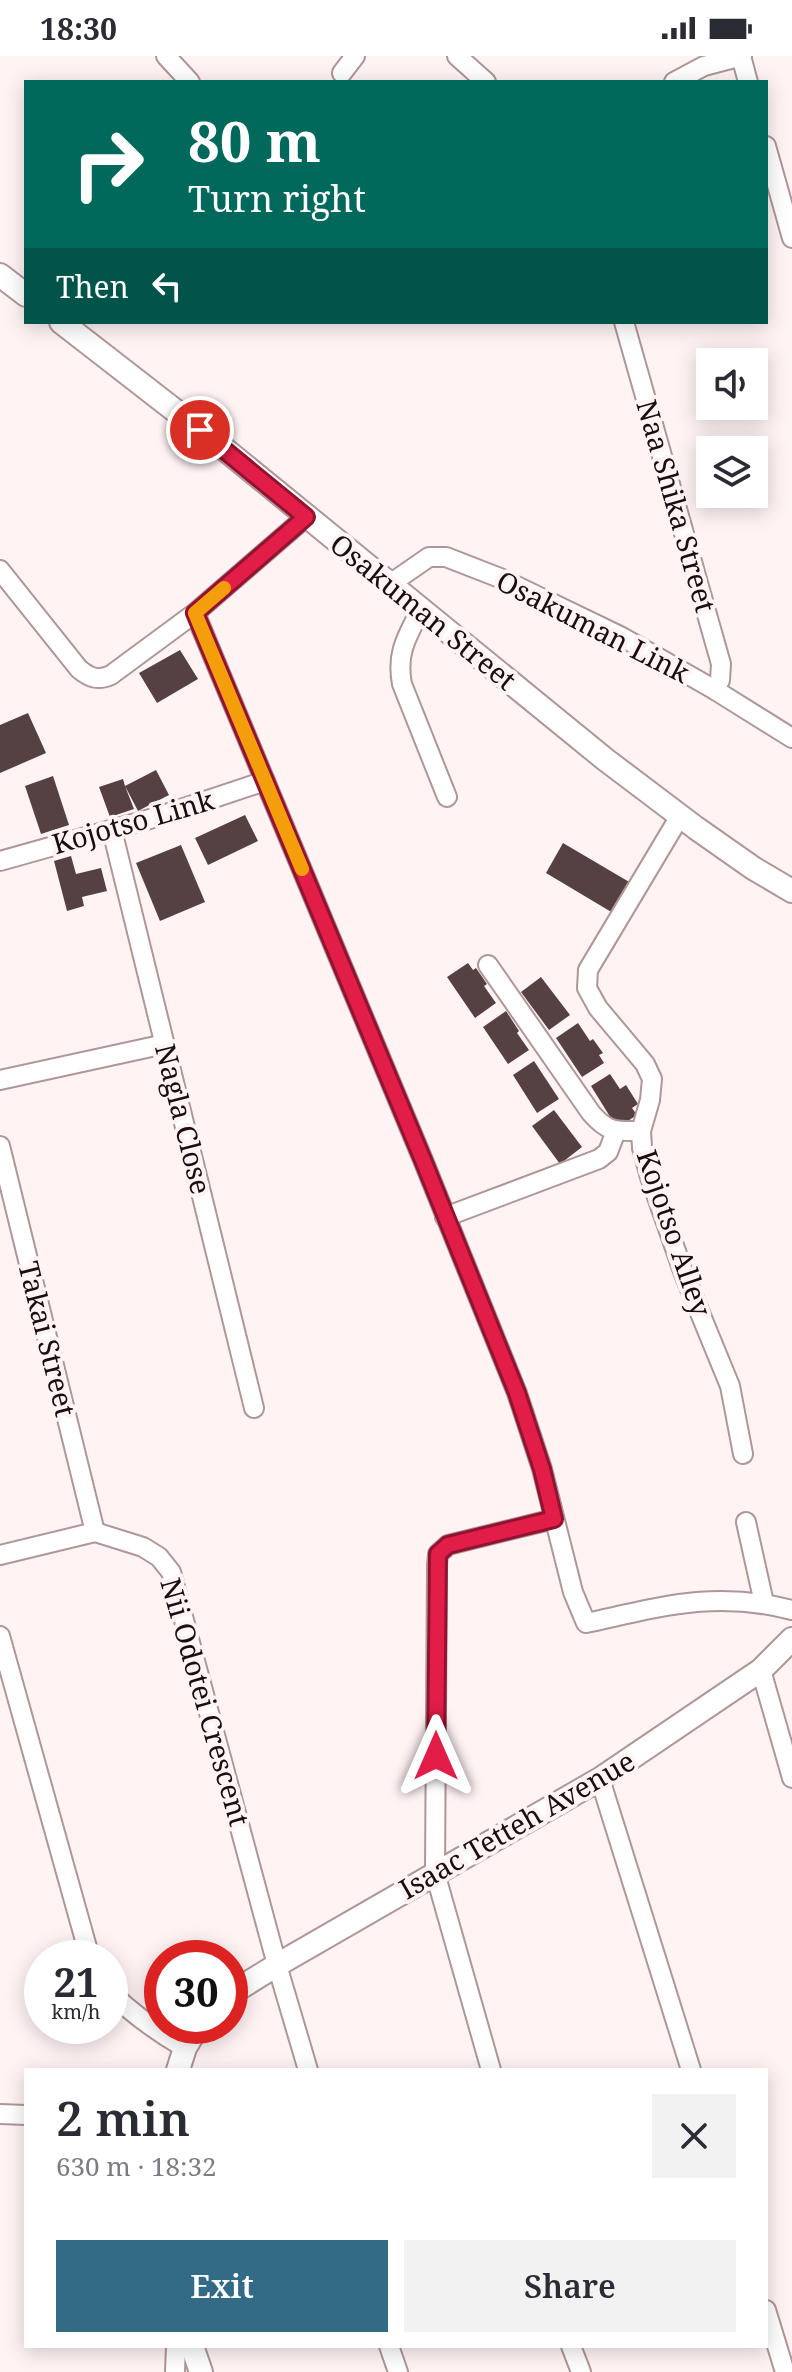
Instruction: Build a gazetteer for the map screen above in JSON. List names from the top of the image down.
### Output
{
  "streets": {
    "street": [
      "Naa Shika Street",
      "Osakuman Street",
      "Osakuman Link",
      "Kojotso Link",
      "Nagla Close",
      "Kojotso Alley",
      "Takai Street",
      "Nii Odotei Crescent",
      "Isaac Tetteh Avenue"
    ]
  },
  "crossings": [
    ["Naa Shika Street", "Osakuman Link"],
    ["Osakuman Street", "Osakuman Link"],
    ["Osakuman Street", "Kojotso Alley"],
    ["Kojotso Link", "Nagla Close"],
    ["Takai Street", "Nii Odotei Crescent"],
    ["Nii Odotei Crescent", "Isaac Tetteh Avenue"]
  ],
  "page": {
    "status": "18:30",
    "turn": ["80 m", "Turn right"],
    "then": "Then",
    "speed": "21 km/h",
    "limit": "30",
    "heading": ["2 min", "630 m · 18:32"],
    "buttons": ["Exit", "Share"]
  }
}
